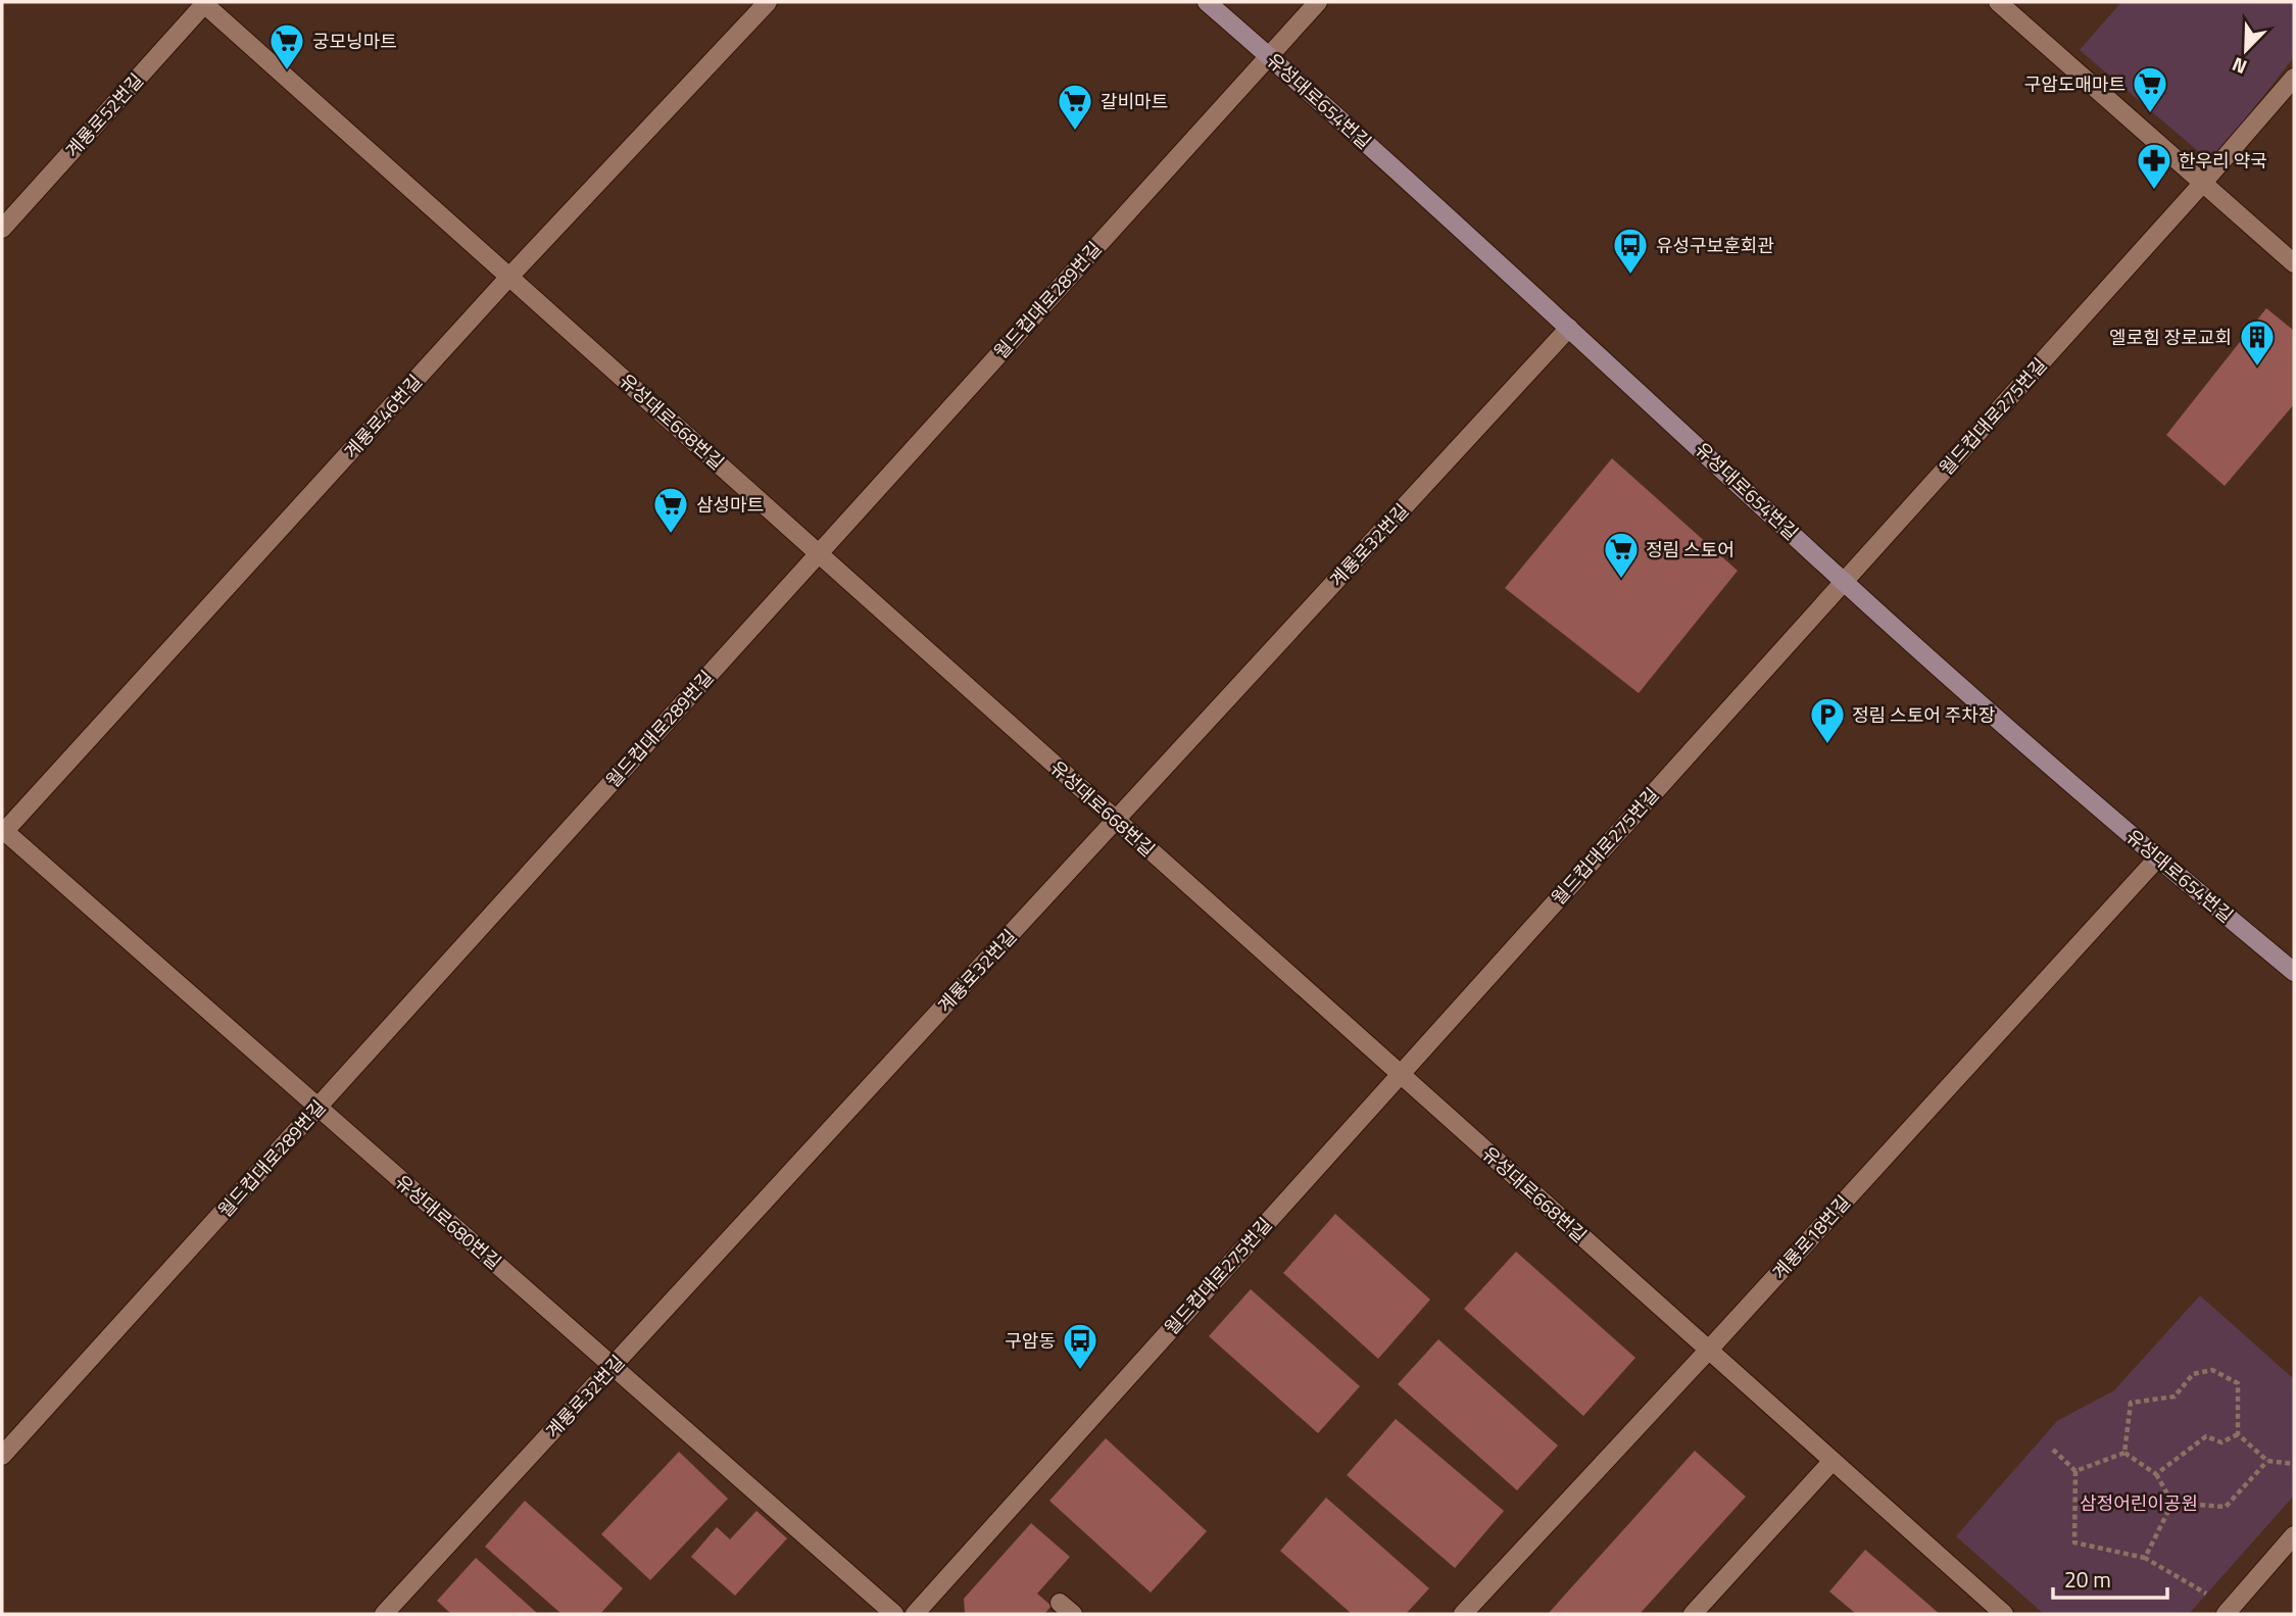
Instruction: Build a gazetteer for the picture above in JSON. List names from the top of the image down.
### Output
{
  "streets": {
    "street": [
      "유성대로654번길",
      "계룡로52번길",
      "월드컵대로289번길",
      "계룡로46번길",
      "월드컵대로275번길",
      "유성대로668번길",
      "계룡로32번길",
      "유성대로680번길",
      "계룡로18번길"
    ]
  },
  "crossings": [
    ["유성대로654번길", "월드컵대로289번길"],
    ["유성대로654번길", "월드컵대로275번길"],
    ["유성대로654번길", "계룡로32번길"],
    ["유성대로654번길", "계룡로18번길"],
    ["계룡로52번길", "유성대로668번길"],
    ["월드컵대로289번길", "유성대로668번길"],
    ["월드컵대로289번길", "유성대로680번길"],
    ["계룡로46번길", "유성대로668번길"],
    ["계룡로46번길", "유성대로680번길"],
    ["월드컵대로275번길", "유성대로668번길"],
    ["유성대로668번길", "계룡로32번길"],
    ["유성대로668번길", "계룡로18번길"],
    ["계룡로32번길", "유성대로680번길"]
  ],
  "parks": ["삼정어린이공원"],
  "places": {
    "supermarket": [
      "궁모닝마트",
      "구암도매마트",
      "갈비마트",
      "삼성마트",
      "정림 스토어"
    ],
    "pharmacy": ["한우리 약국"],
    "bus stop": ["유성구보훈회관", "구암동"],
    "building": ["엘로힘 장로교회"],
    "parking": ["정림 스토어 주차장"]
  },
  "scale_bar": "20 m",
  "north": "bottom left"
}
